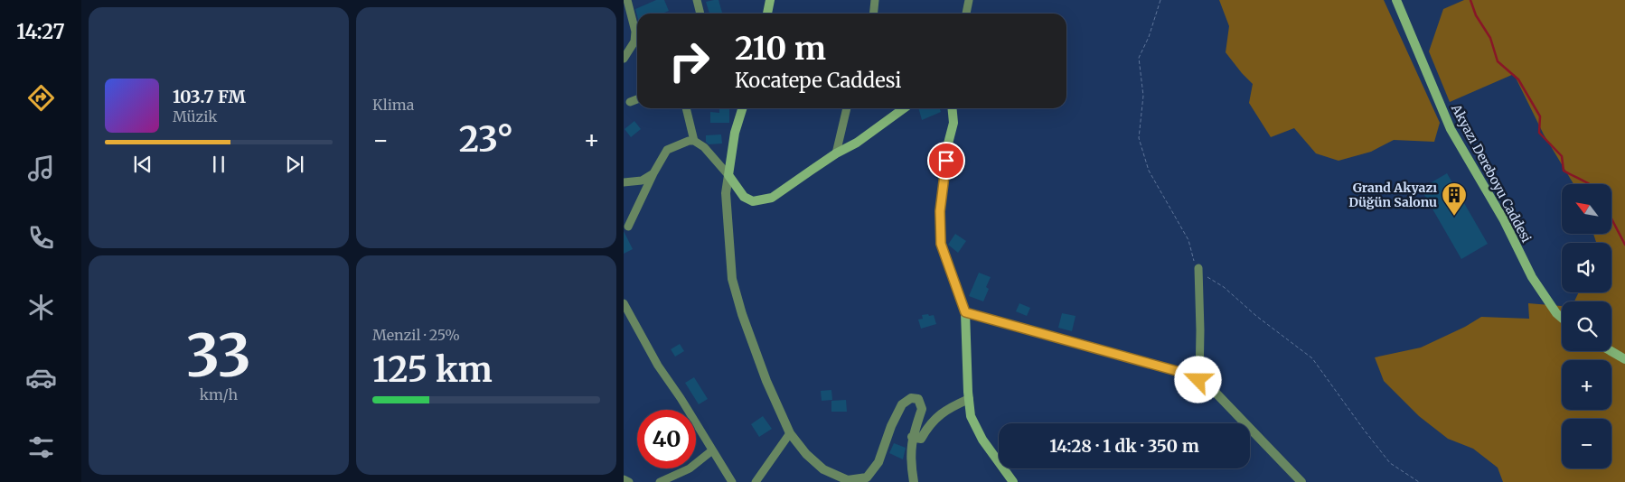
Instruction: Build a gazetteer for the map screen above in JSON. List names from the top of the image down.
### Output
{
  "streets": {
    "main road": ["Akyazı Dereboyu Caddesi"]
  },
  "places": {
    "building": ["Grand Akyazı Düğün Salonu"]
  },
  "north": "top left",
  "page": {
    "tabs": "14:27",
    "tile": [
      "Klima",
      ["33", "km/h"],
      ["Menzil · 25%", "125 km"]
    ],
    "turn": ["210 m", "Kocatepe Caddesi"],
    "song": ["103.7 FM", "Müzik"],
    "heat": ["−", "23°", "+"],
    "map_buttons": ["+", "−"],
    "limit": "40",
    "trip": "14:28 · 1 dk · 350 m"
  }
}
